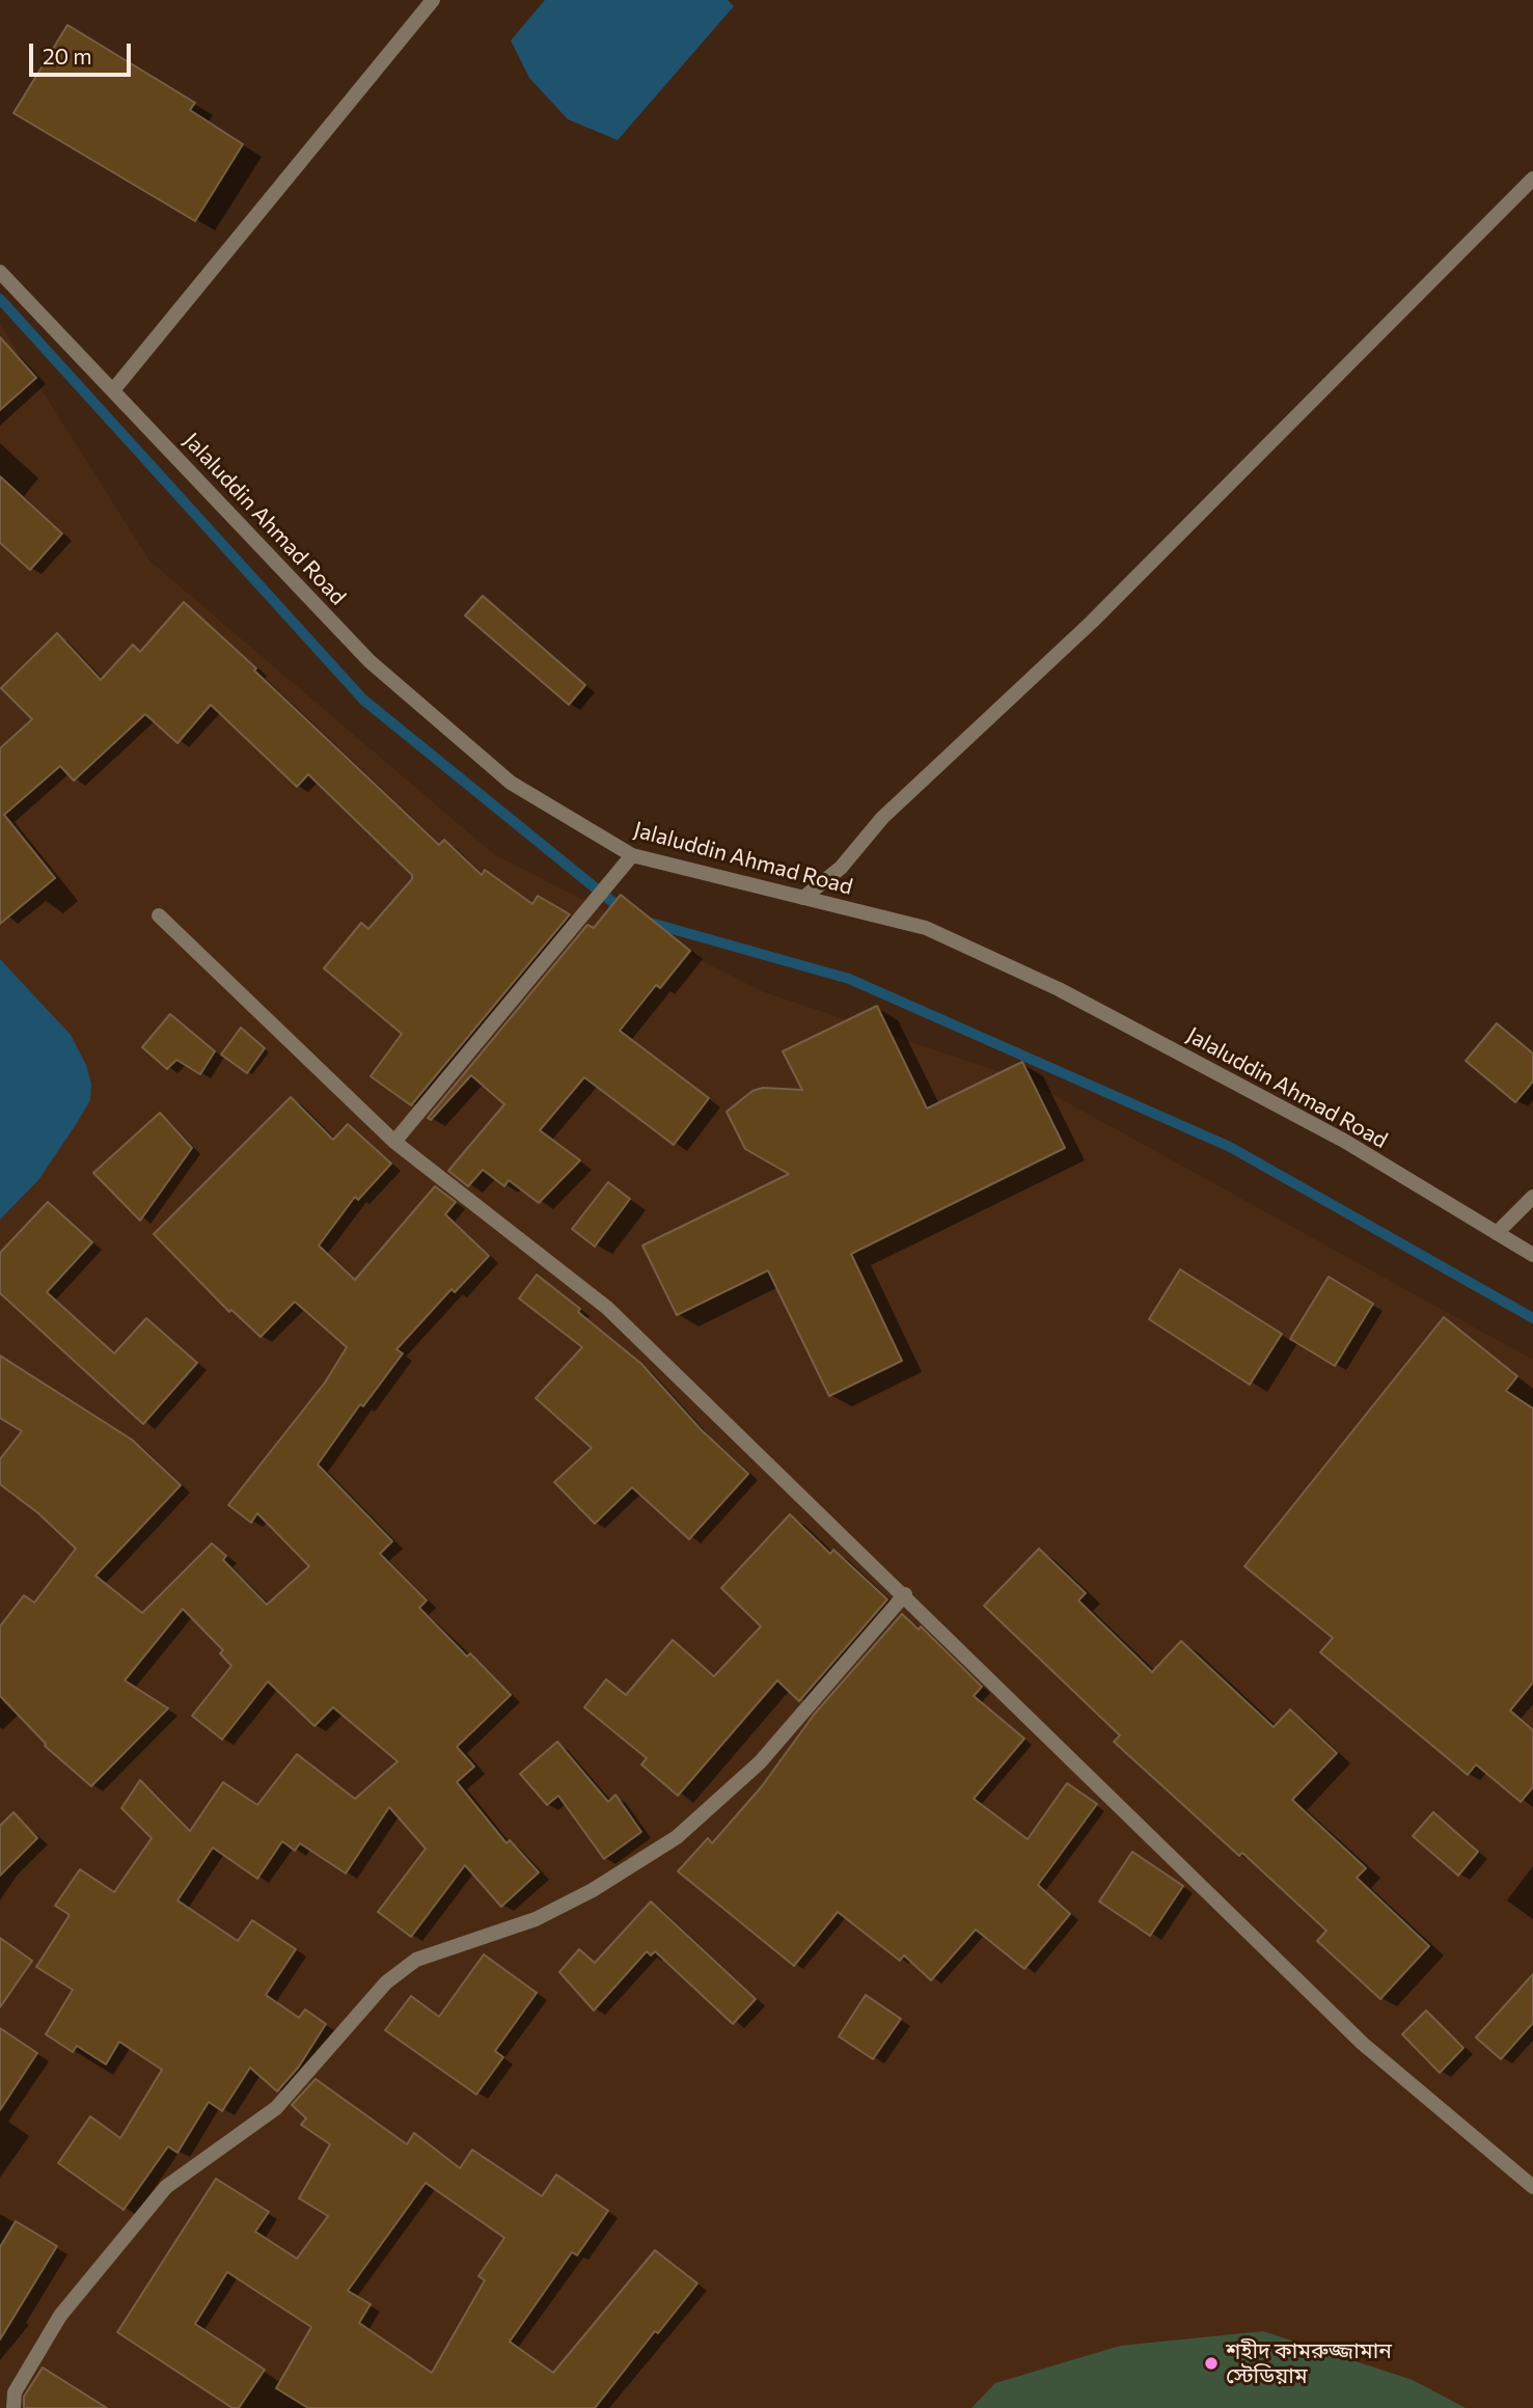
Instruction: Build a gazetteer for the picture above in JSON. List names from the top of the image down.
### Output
{
  "streets": {
    "street": ["Jalaluddin Ahmad Road"]
  },
  "places": ["শহীদ কামরুজ্জামান স্টেডিয়াম"],
  "scale_bar": "20 m"
}
